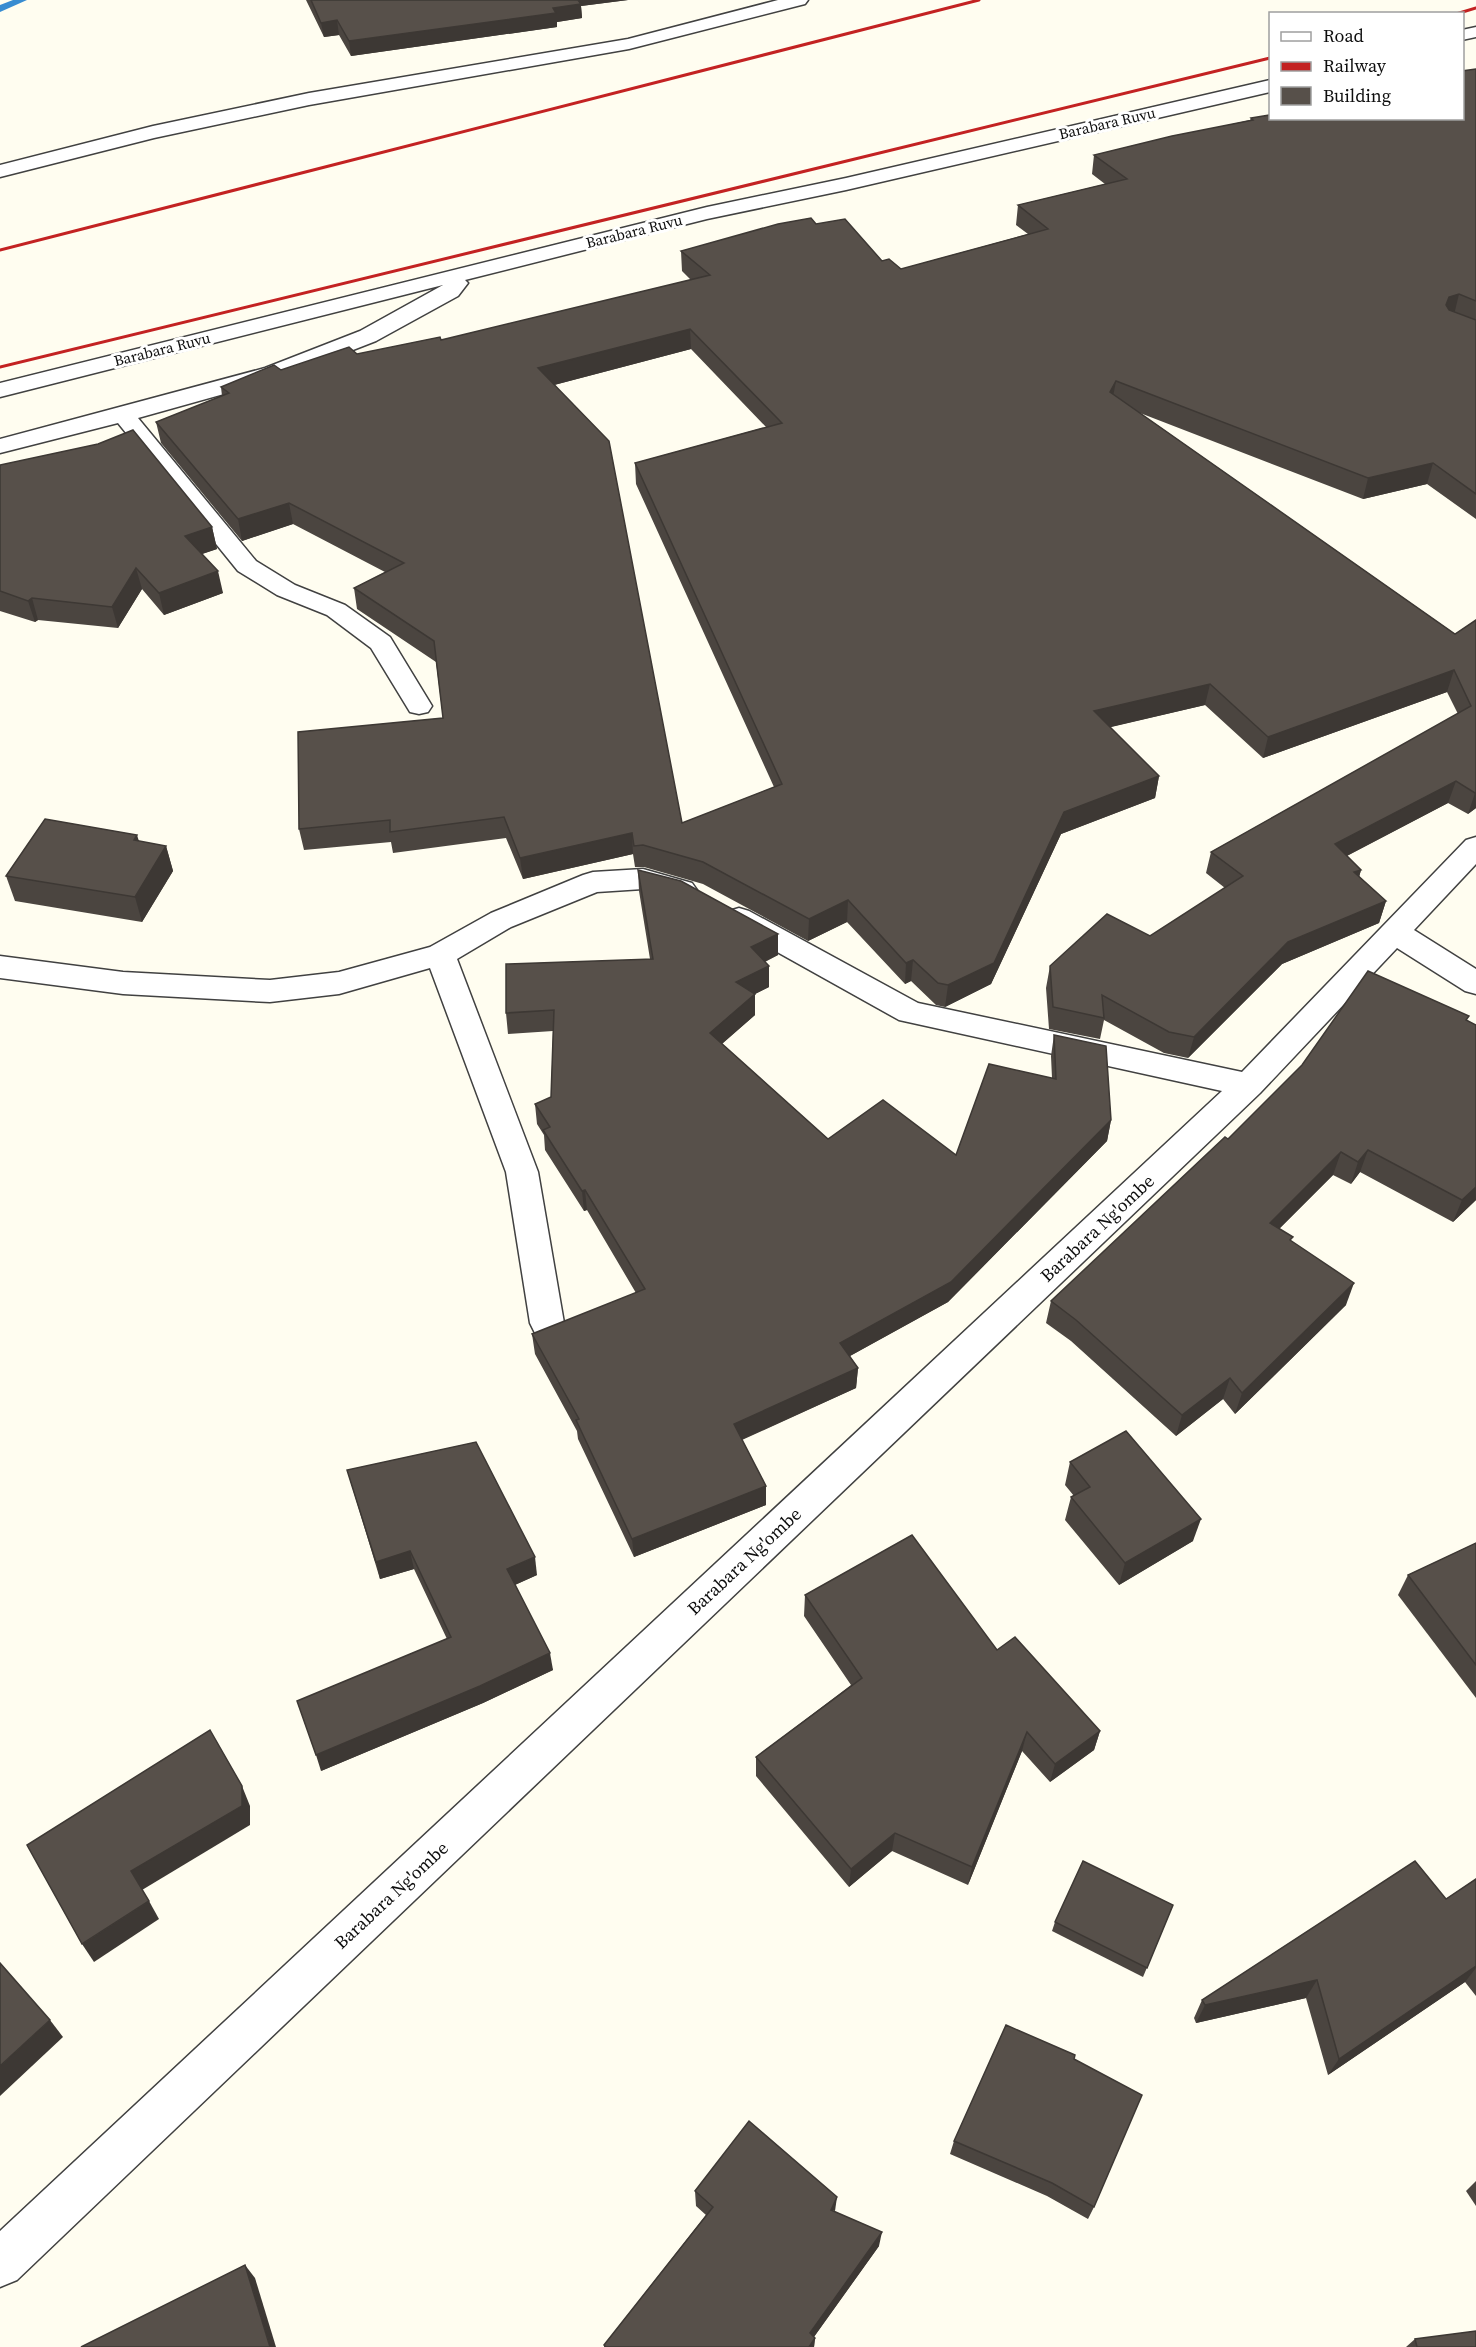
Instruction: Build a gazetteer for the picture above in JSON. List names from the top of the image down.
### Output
{
  "streets": {
    "street": ["Barabara Ruvu", "Barabara Ng'ombe"]
  },
  "legend": ["Road", "Railway", "Building"]
}
